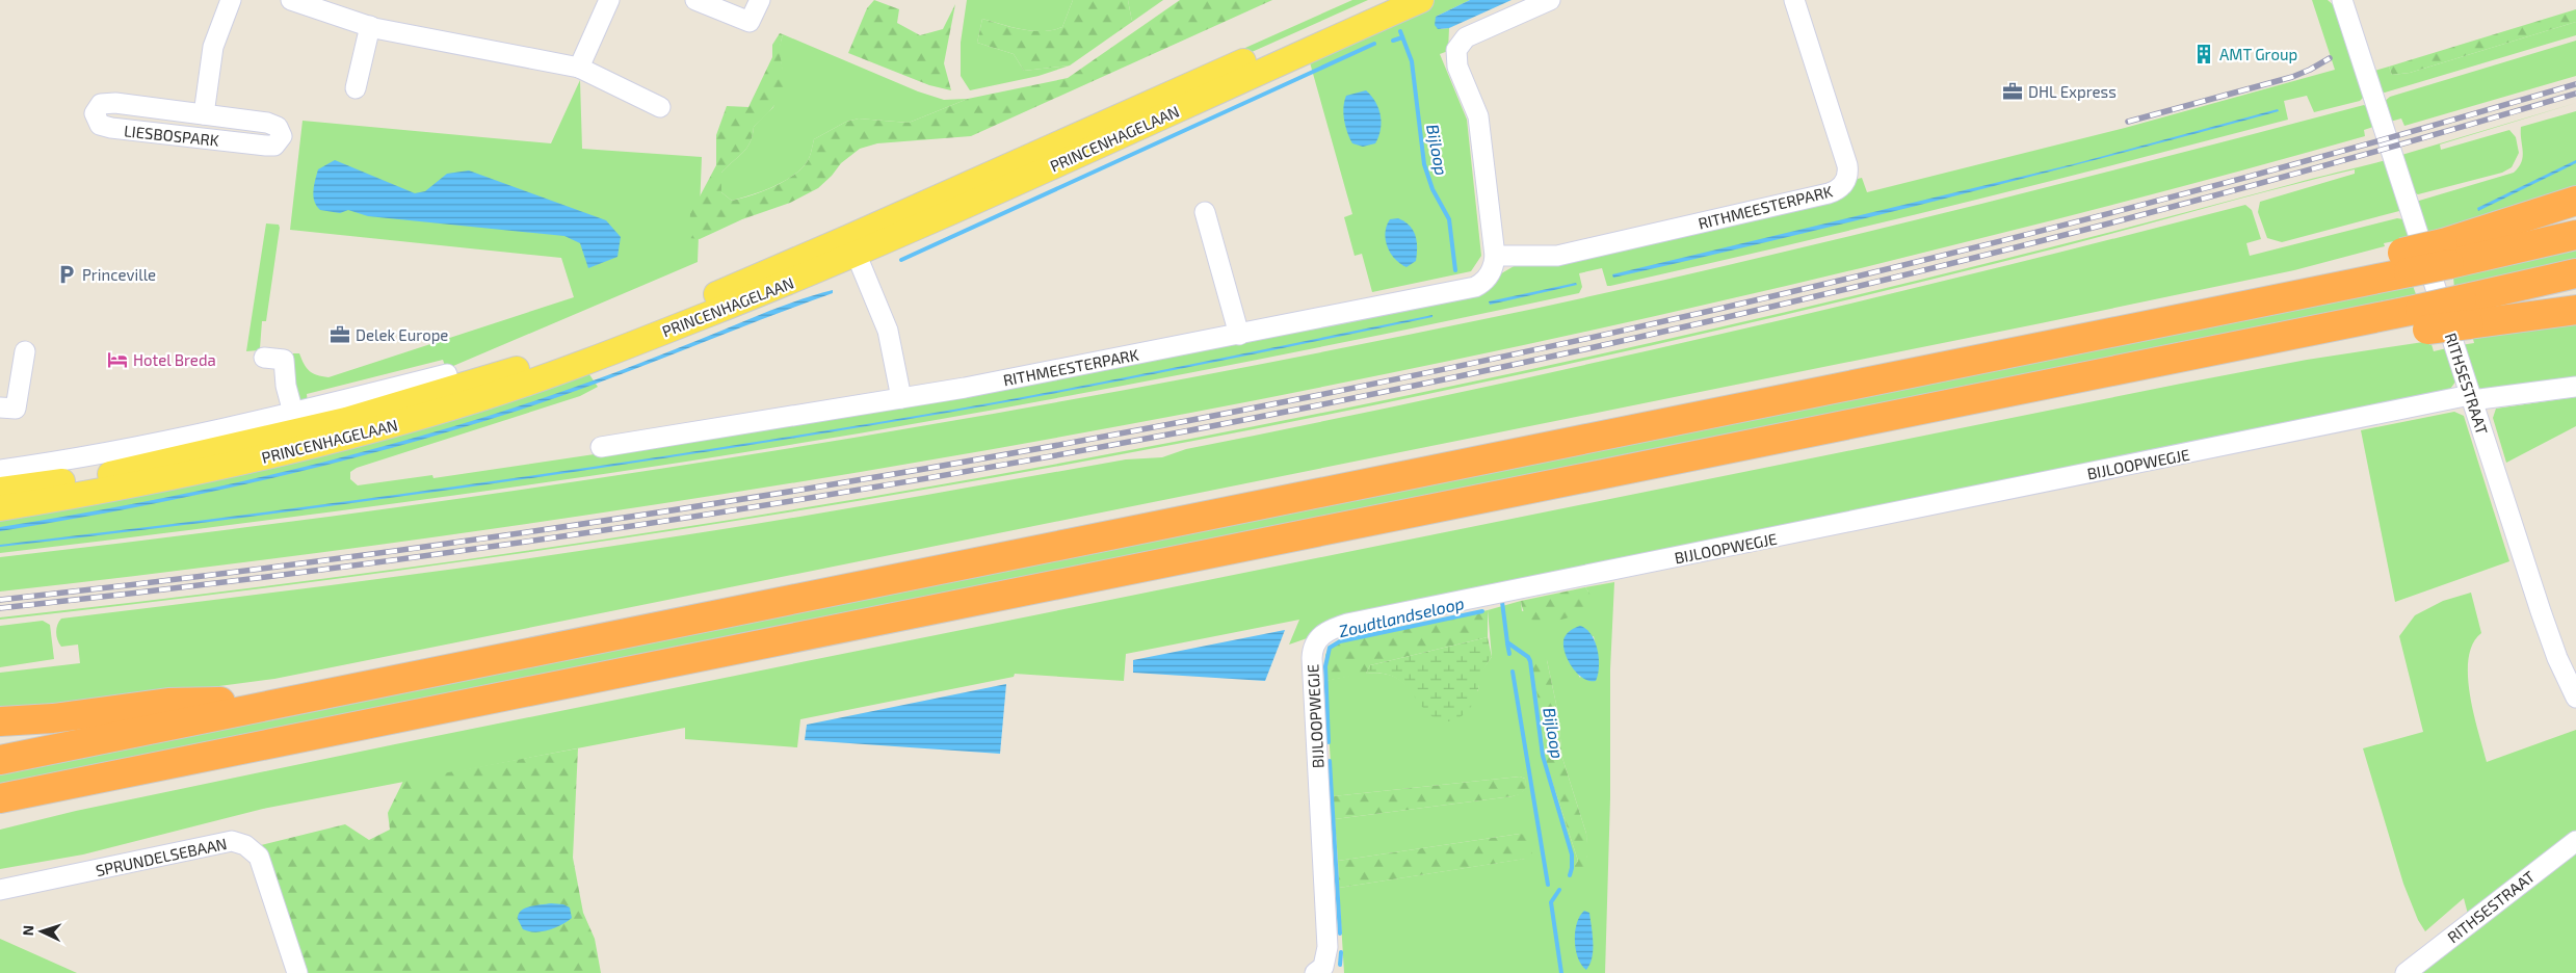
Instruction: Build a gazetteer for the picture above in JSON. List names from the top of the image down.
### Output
{
  "streets": {
    "main road": ["PRINCENHAGELAAN"],
    "street": [
      "LIESBOSPARK",
      "RITHMEESTERPARK",
      "RITHSESTRAAT",
      "BIJLOOPWEGJE",
      "SPRUNDELSEBAAN"
    ]
  },
  "crossings": [
    ["RITHSESTRAAT", "BIJLOOPWEGJE"]
  ],
  "water": ["Bijloop", "Zoudtlandseloop"],
  "places": {
    "building": ["AMT Group"],
    "office": ["DHL Express", "Delek Europe"],
    "parking": ["Princeville"],
    "hotel": ["Hotel Breda"]
  },
  "north": "left"
}
